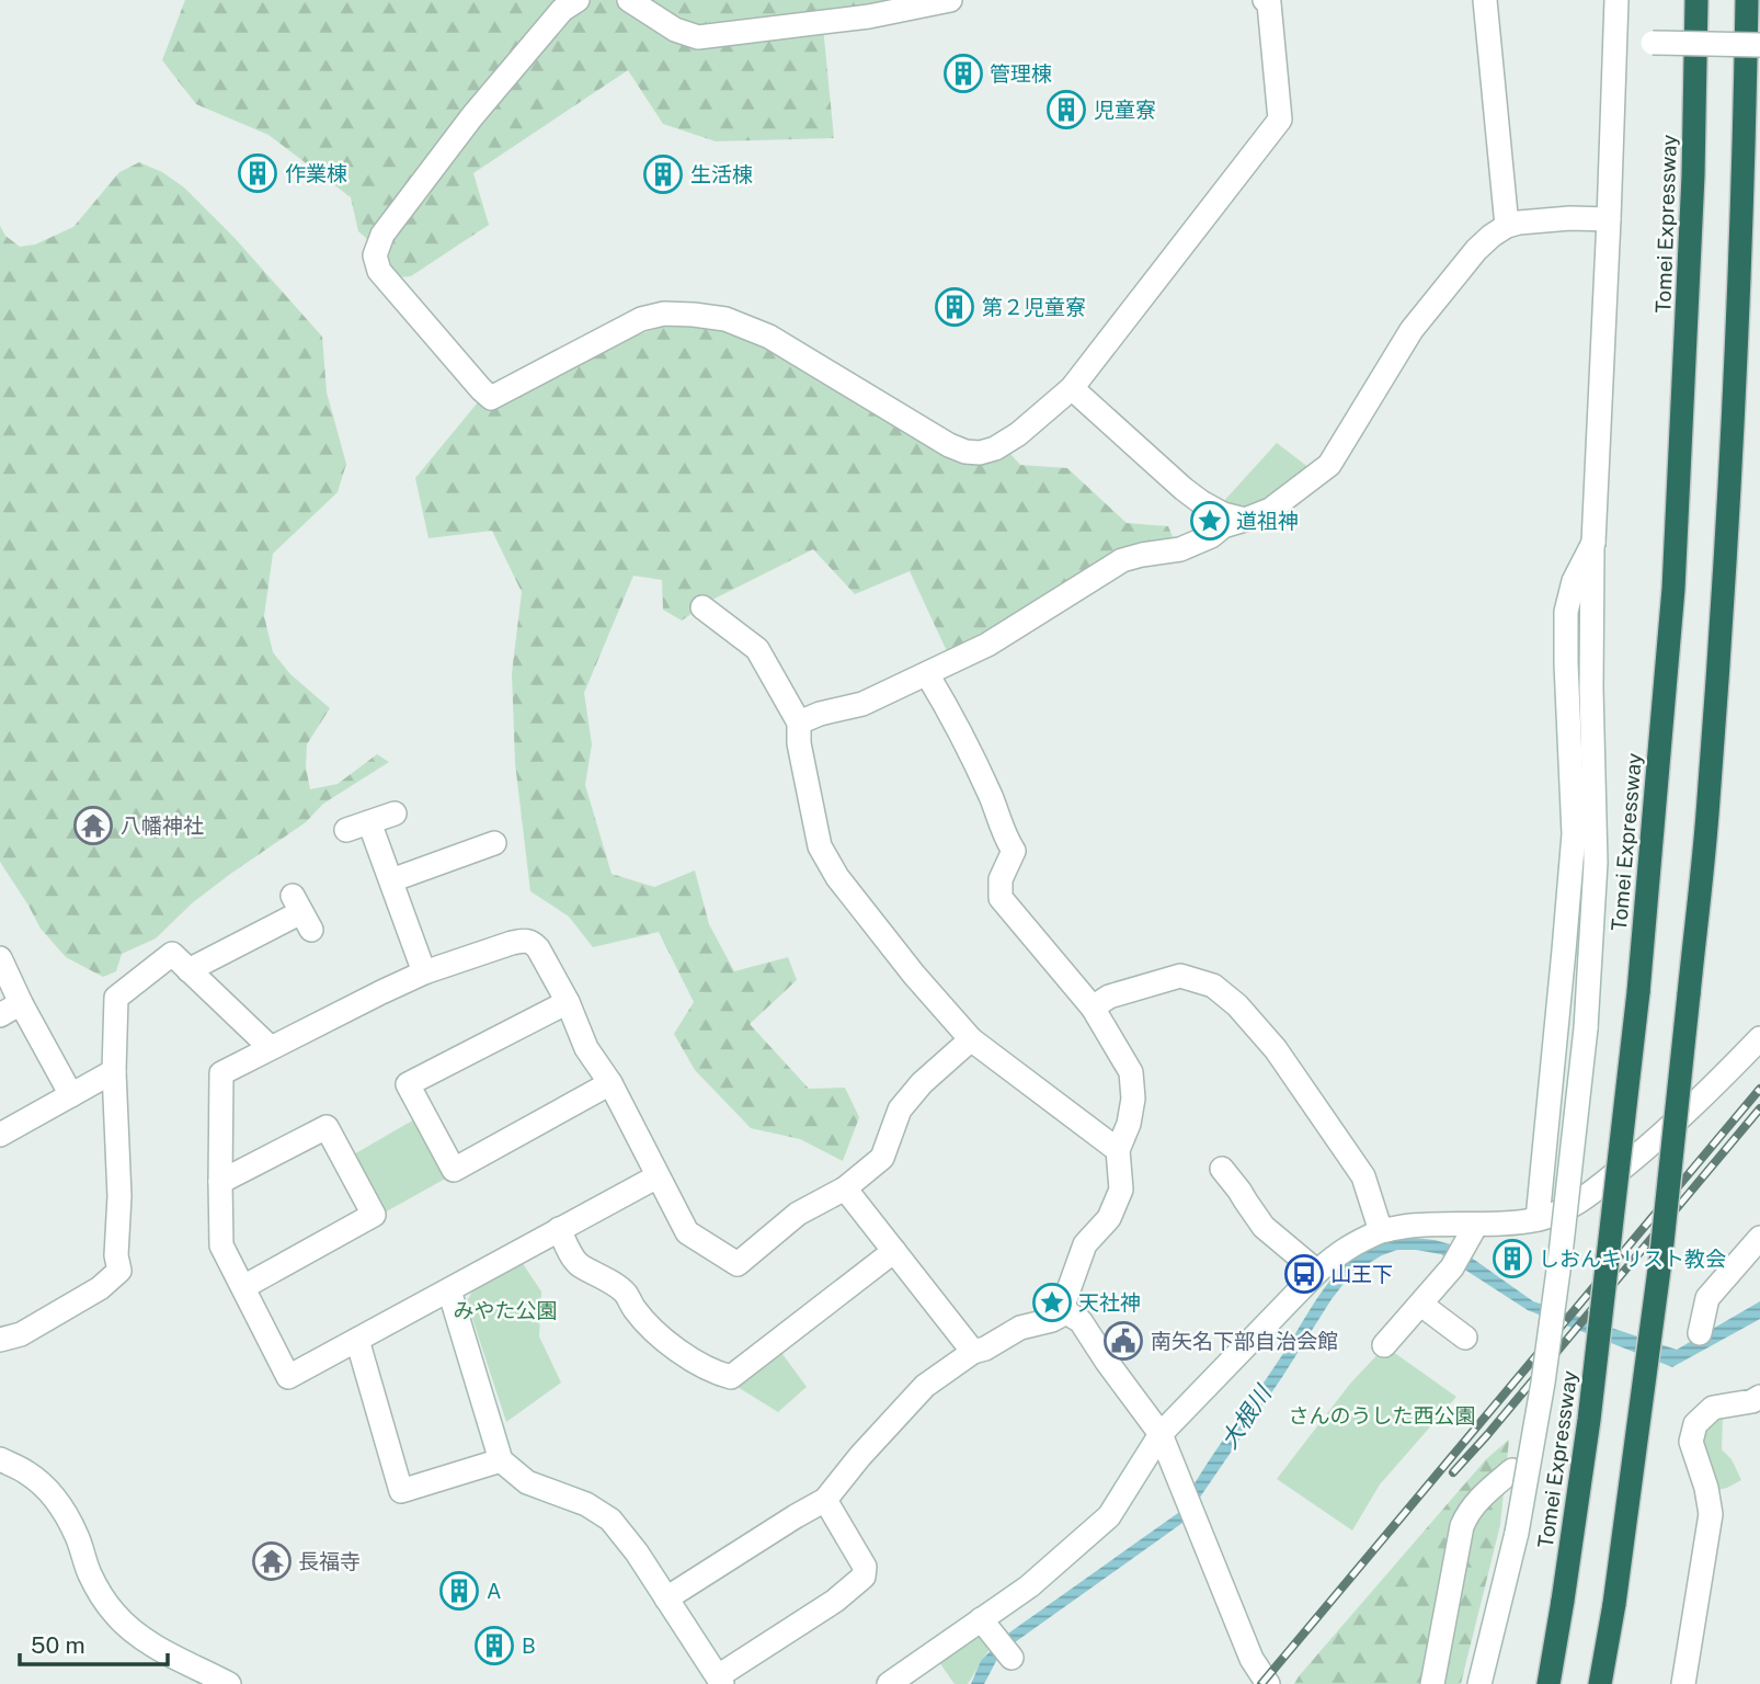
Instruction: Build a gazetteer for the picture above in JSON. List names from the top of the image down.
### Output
{
  "streets": {
    "highway": ["Tomei Expressway"]
  },
  "water": ["大根川"],
  "parks": ["みやた公園", "さんのうした西公園"],
  "places": {
    "building": [
      "管理棟",
      "児童寮",
      "作業棟",
      "生活棟",
      "第２児童寮",
      "しおんキリスト教会",
      "A",
      "B"
    ],
    "place": ["道祖神", "天社神"],
    "temple": ["八幡神社", "長福寺"],
    "bus stop": ["山王下"],
    "public building": ["南矢名下部自治会館"]
  },
  "scale_bar": "50 m"
}
